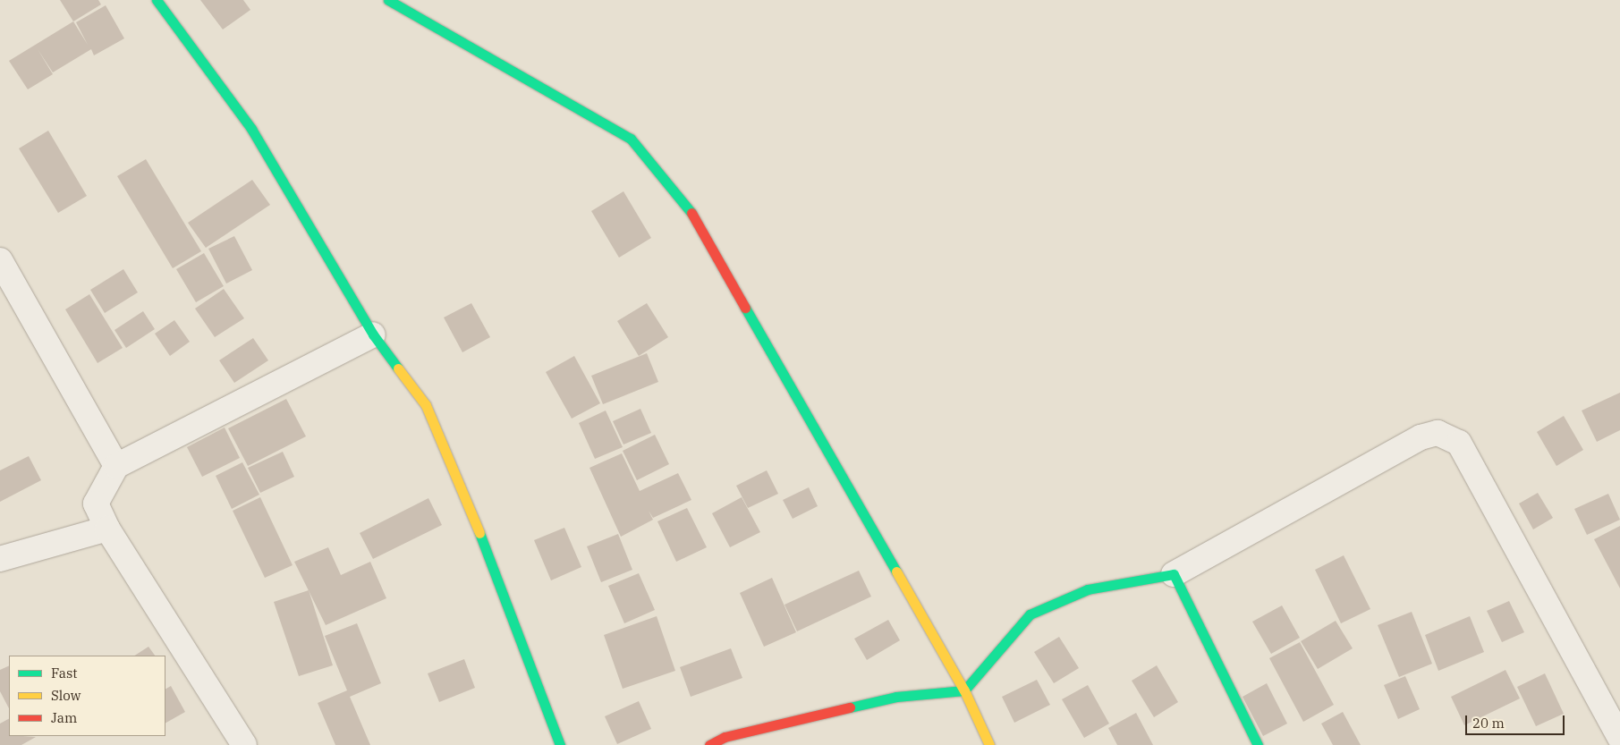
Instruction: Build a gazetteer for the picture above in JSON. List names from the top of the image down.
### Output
{
  "legend": ["Fast", "Slow", "Jam"],
  "scale_bar": "20 m"
}
